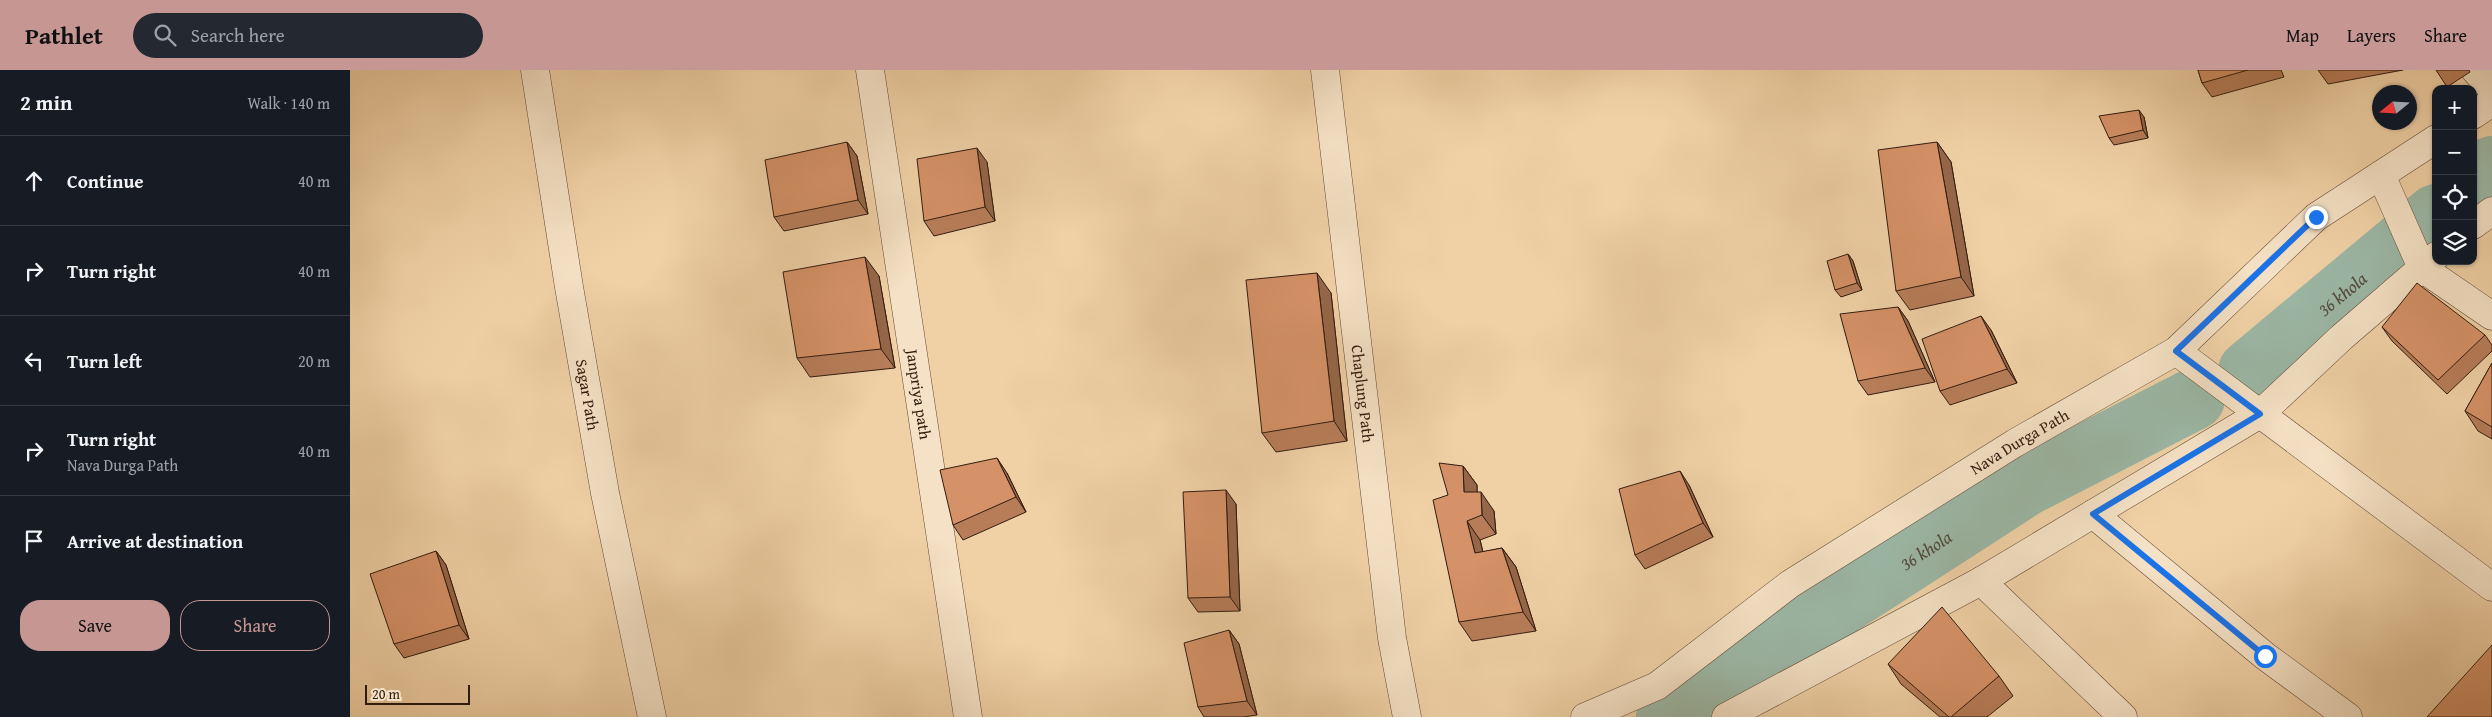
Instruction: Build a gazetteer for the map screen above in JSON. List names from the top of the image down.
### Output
{
  "streets": {
    "street": [
      "Janpriya path",
      "Chaplung Path",
      "Sagar Path",
      "Nava Durga Path"
    ]
  },
  "water": ["36 khola"],
  "scale_bar": "20 m",
  "north": "left",
  "page": {
    "header": "Pathlet",
    "search": "Search here",
    "nav": ["Map", "Layers", "Share"],
    "heading": ["2 min", "Walk · 140 m"],
    "map_buttons": ["+", "−"],
    "list": [
      ["Continue", "40 m"],
      ["Turn right", "40 m"],
      ["Turn left", "20 m"],
      ["Turn right", "Nava Durga Path", "40 m"],
      "Arrive at destination"
    ],
    "buttons": ["Save", "Share"],
    "scale": "20 m"
  }
}
